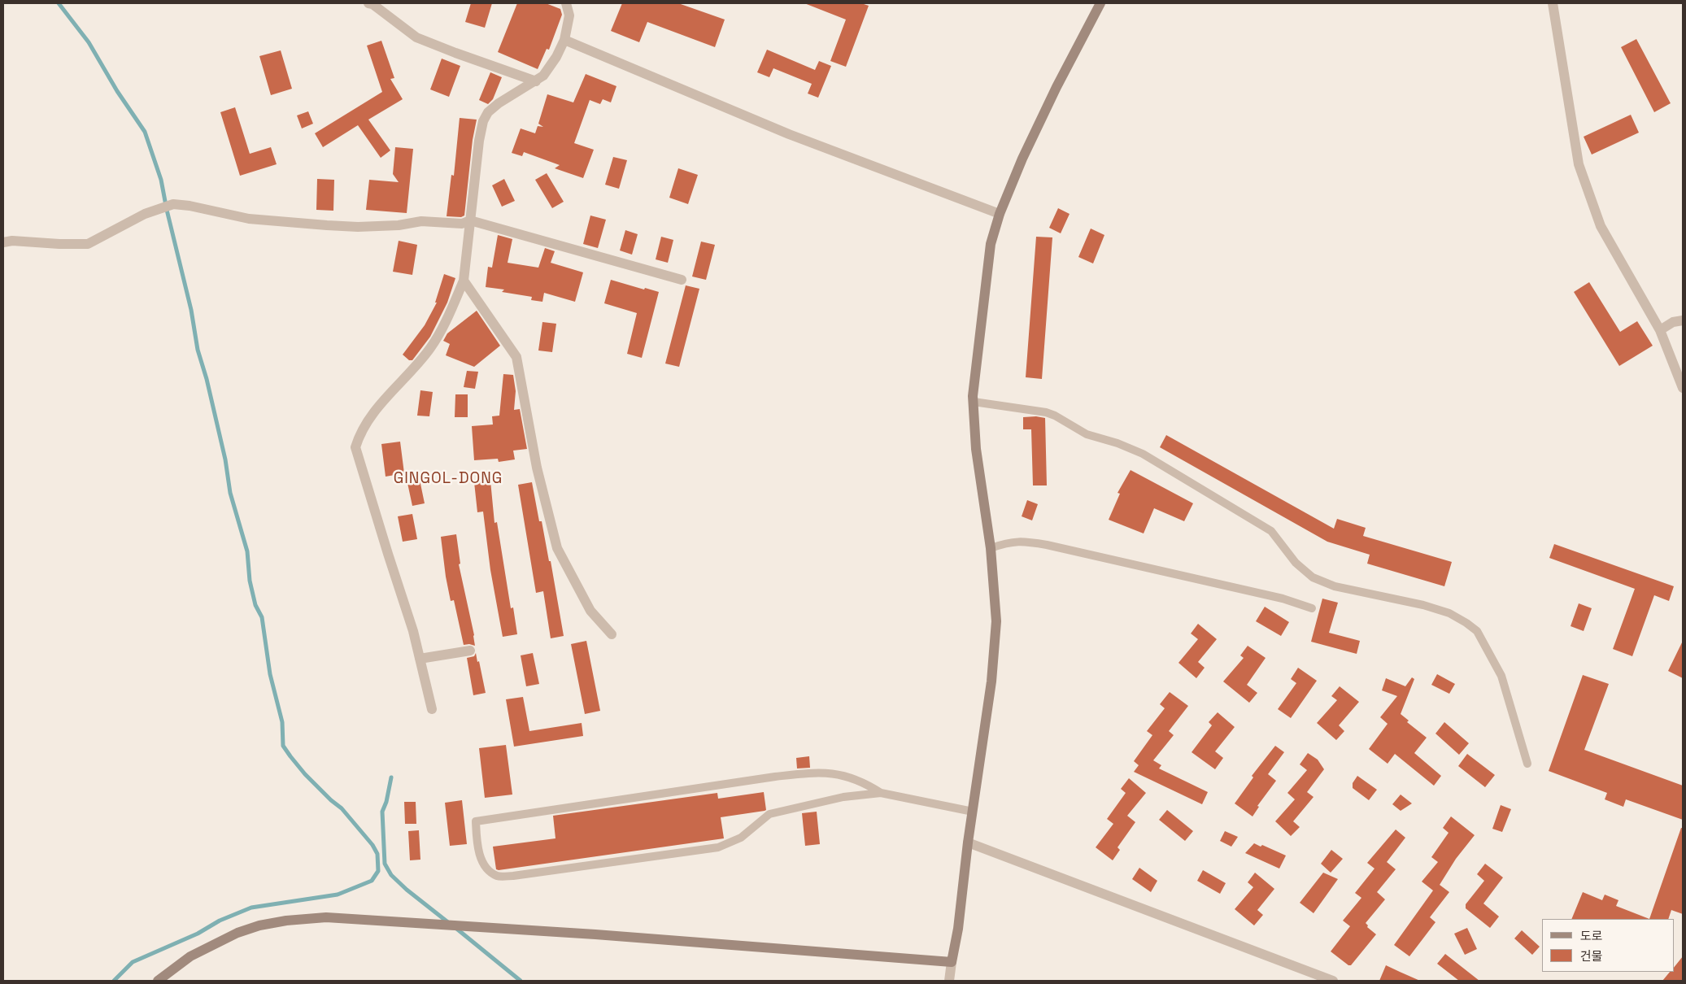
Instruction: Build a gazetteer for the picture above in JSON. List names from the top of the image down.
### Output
{
  "districts": ["GINGOL-DONG"],
  "legend": ["도로", "건물"]
}
